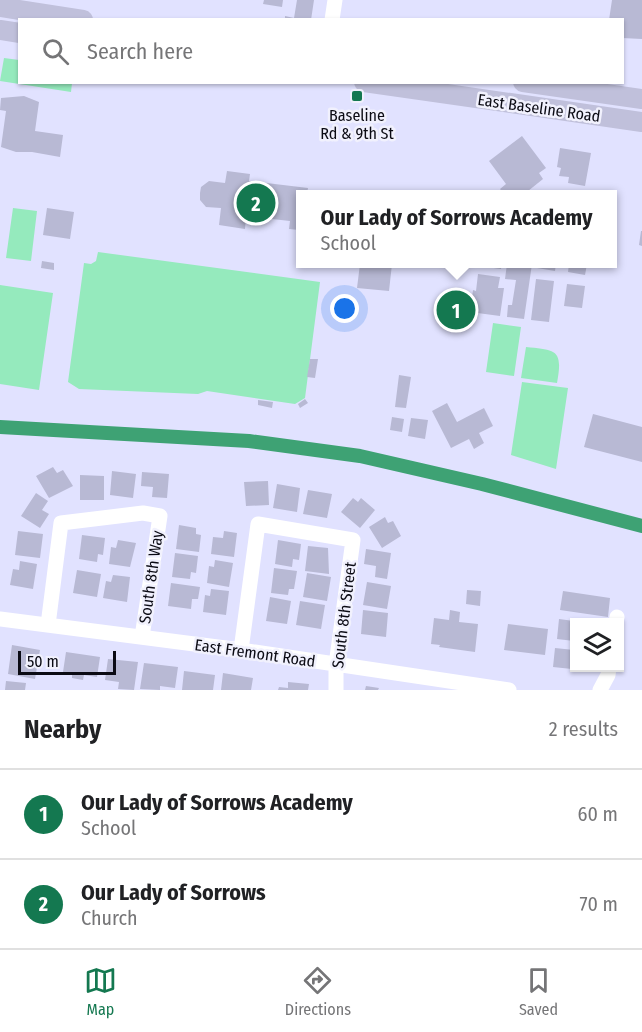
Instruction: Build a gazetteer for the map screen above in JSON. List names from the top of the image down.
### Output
{
  "streets": {
    "main road": ["East Baseline Road"],
    "street": ["South 8th Way", "South 8th Street", "East Fremont Road"]
  },
  "crossings": [
    ["South 8th Way", "East Fremont Road"],
    ["South 8th Street", "East Fremont Road"]
  ],
  "places": {
    "transit": ["Baseline Rd & 9th St"]
  },
  "scale_bar": "50 m",
  "page": {
    "search": "Search here",
    "pins": ["2", "1"],
    "popup": ["Our Lady of Sorrows Academy", "School"],
    "scale": "50 m",
    "heading": ["Nearby", "2 results"],
    "list": [
      {
        "mark": "1",
        "name": "Our Lady of Sorrows Academy",
        "note": "School",
        "value": "60 m"
      },
      {
        "mark": "2",
        "name": "Our Lady of Sorrows",
        "note": "Church",
        "value": "70 m"
      }
    ],
    "nav": ["Map", "Directions", "Saved"]
  }
}
